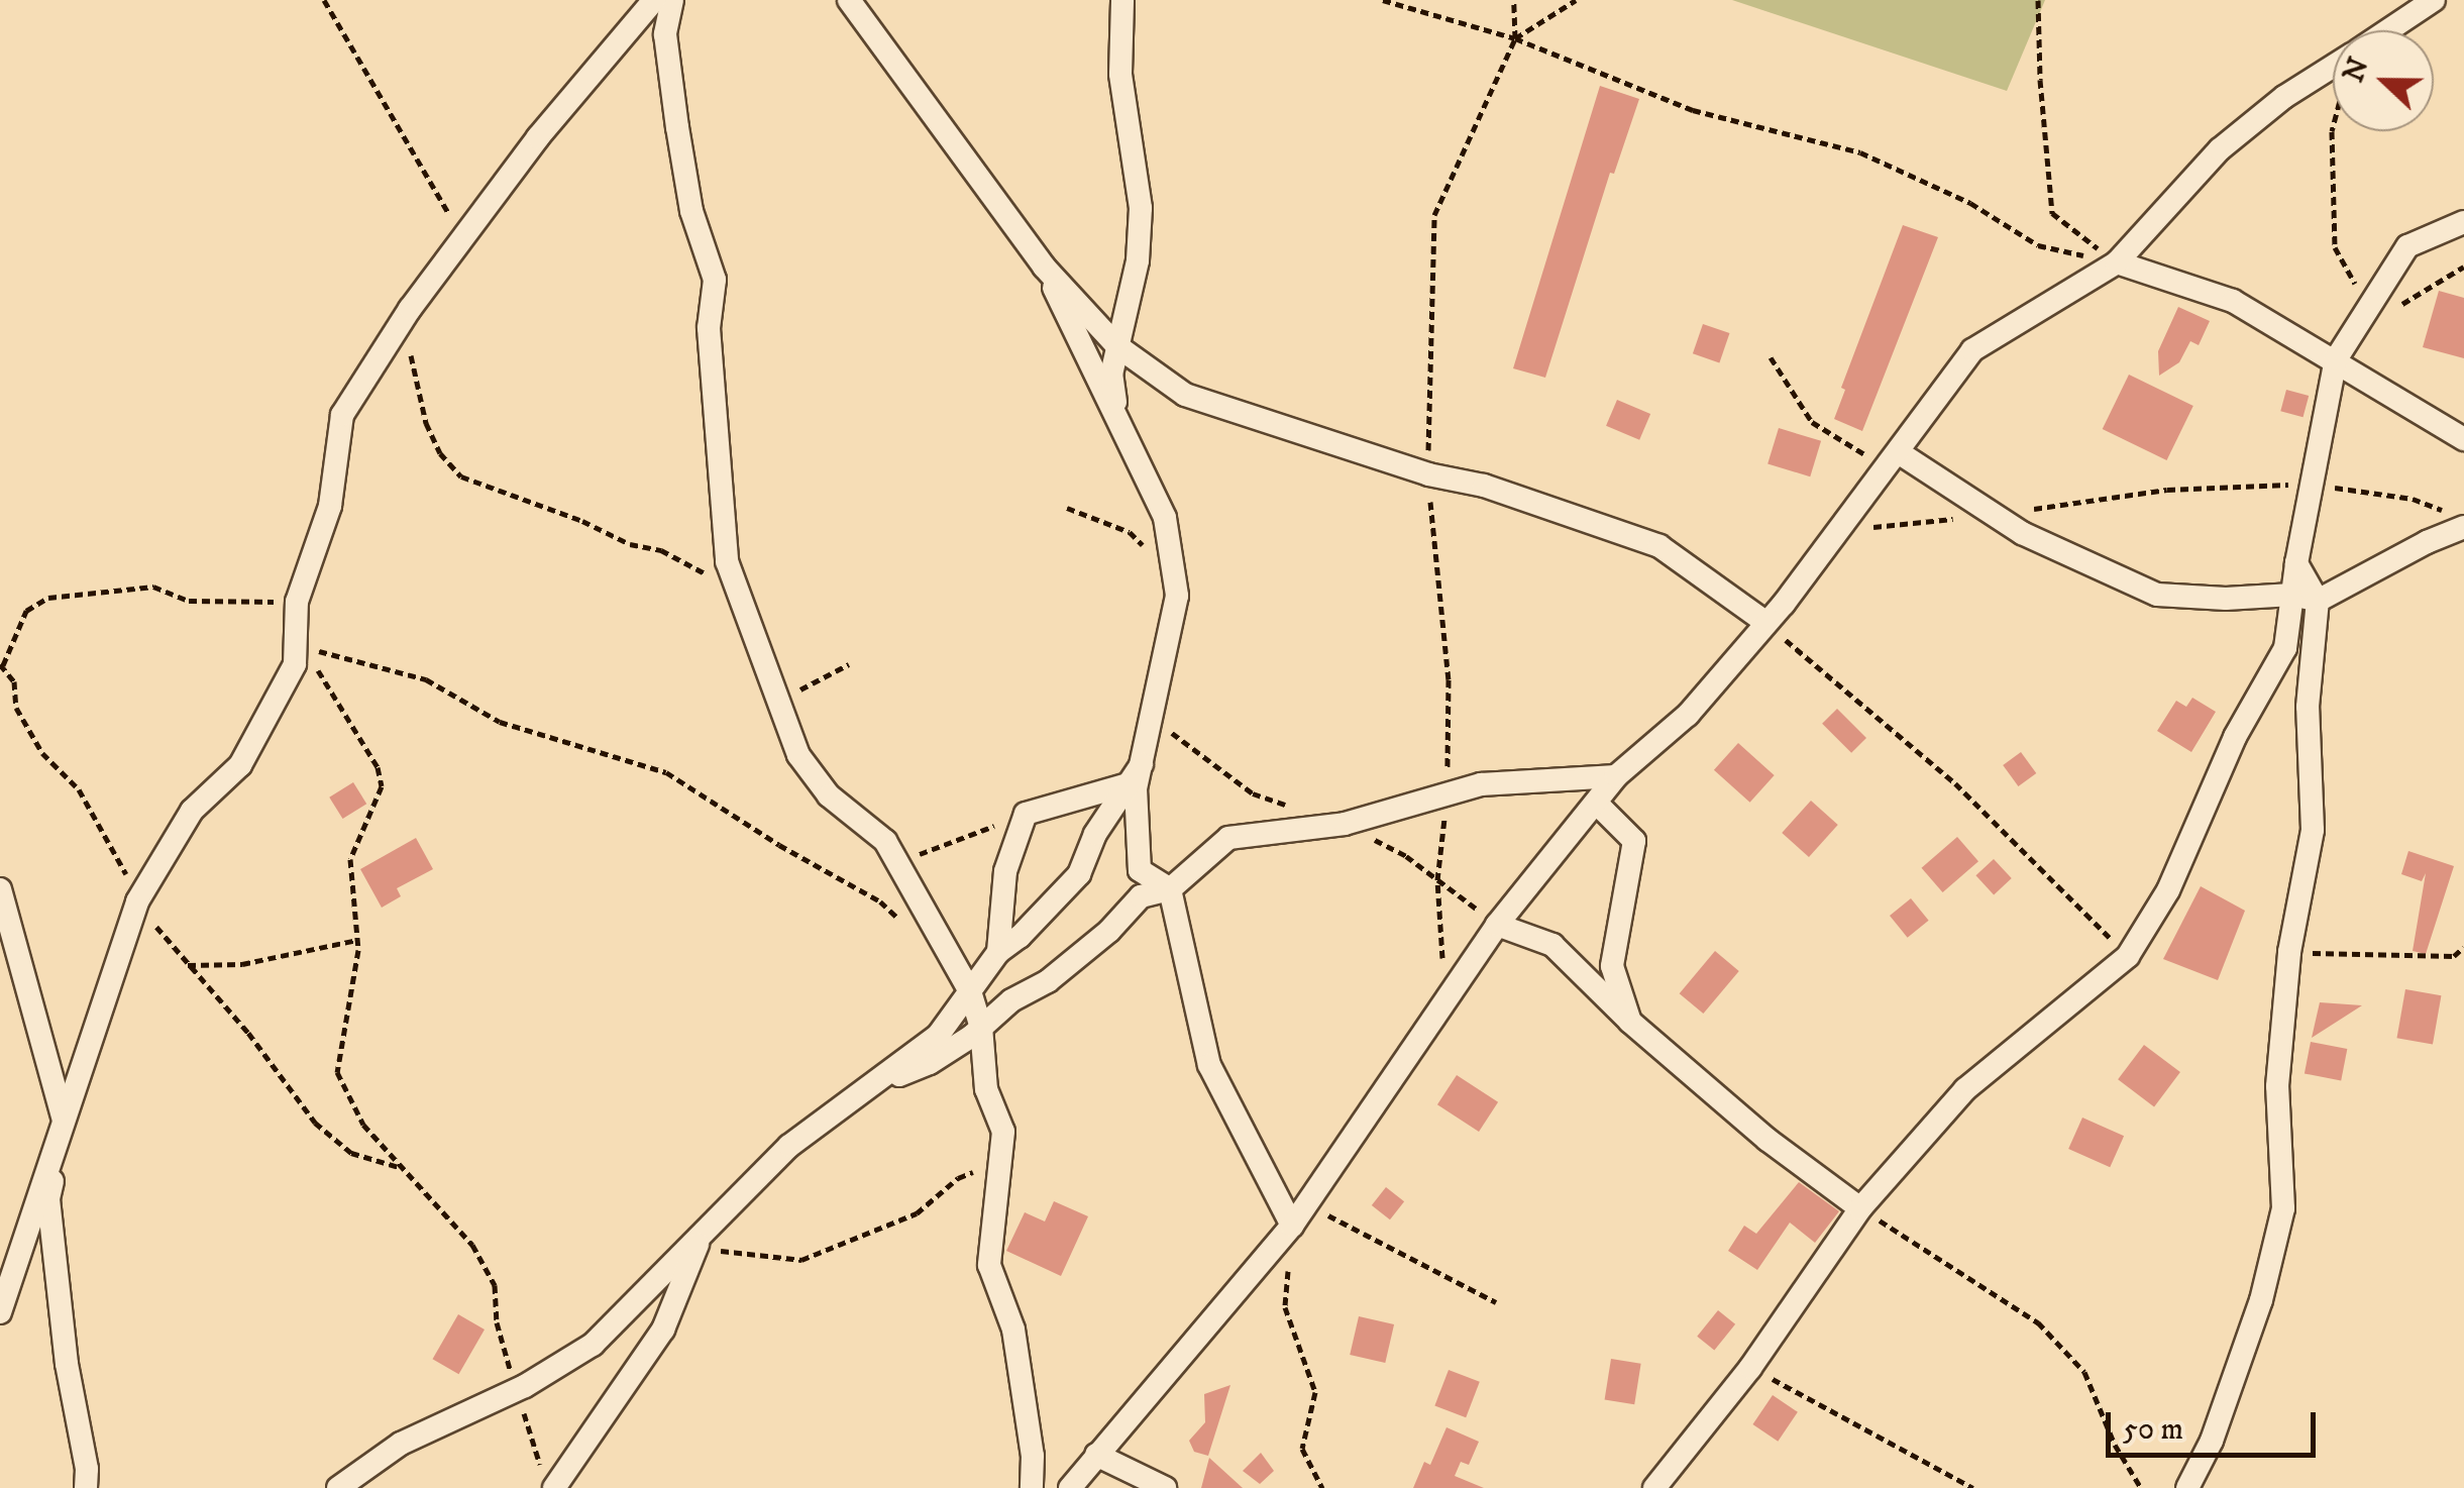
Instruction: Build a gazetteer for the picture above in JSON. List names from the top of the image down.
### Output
{
  "scale_bar": "50 m",
  "north": "left"
}
